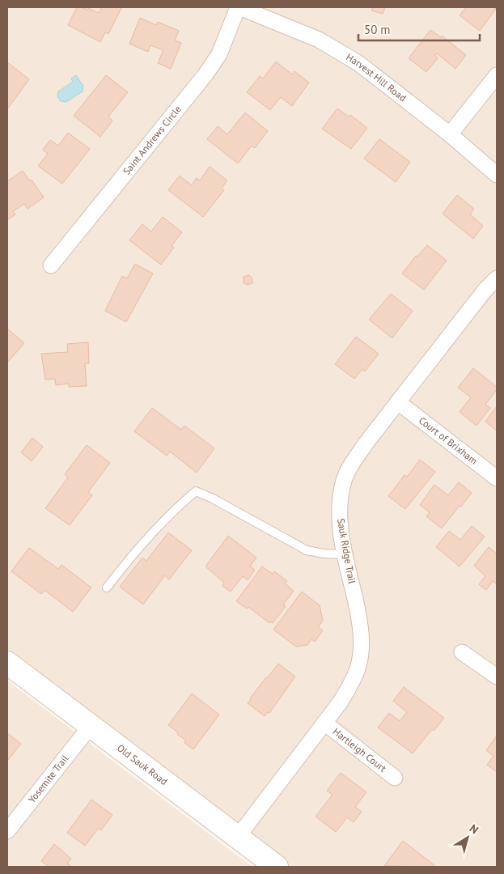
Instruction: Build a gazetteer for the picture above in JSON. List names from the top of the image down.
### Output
{
  "streets": {
    "street": [
      "Harvest Hill Road",
      "Saint Andrews Circle",
      "Court of Brixham",
      "Sauk Ridge Trail",
      "Hartleigh Court",
      "Old Sauk Road",
      "Yosemite Trail"
    ]
  },
  "crossings": [
    ["Harvest Hill Road", "Saint Andrews Circle"],
    ["Court of Brixham", "Sauk Ridge Trail"],
    ["Sauk Ridge Trail", "Hartleigh Court"],
    ["Sauk Ridge Trail", "Old Sauk Road"],
    ["Old Sauk Road", "Yosemite Trail"]
  ],
  "scale_bar": "50 m",
  "north": "top right"
}
